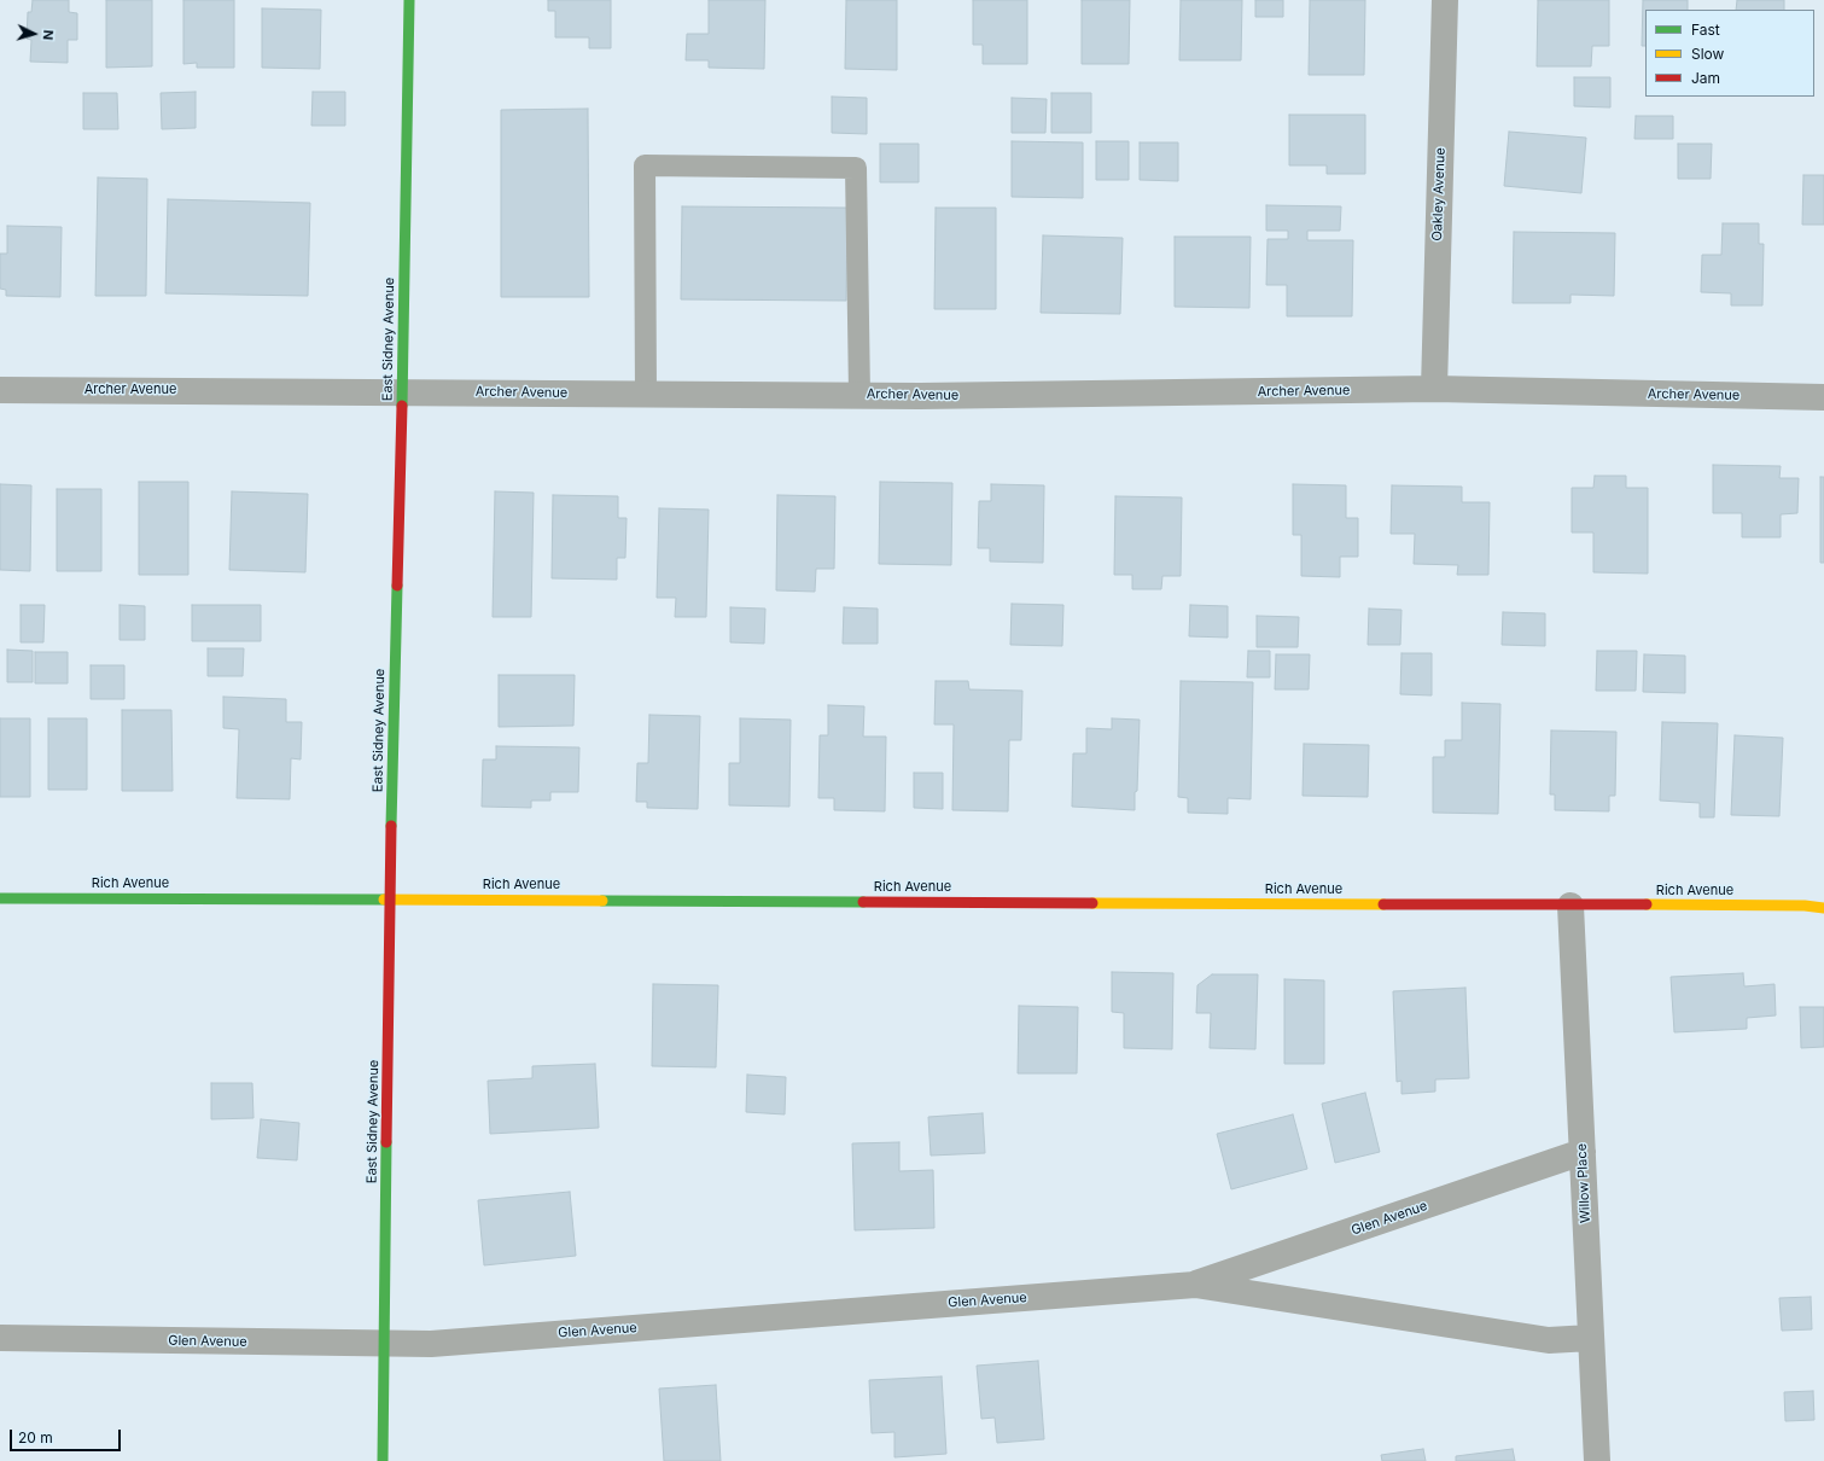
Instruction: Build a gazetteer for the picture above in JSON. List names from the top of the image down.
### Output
{
  "streets": {
    "street": [
      "Oakley Avenue",
      "East Sidney Avenue",
      "Archer Avenue",
      "Rich Avenue",
      "Willow Place",
      "Glen Avenue"
    ]
  },
  "crossings": [
    ["Oakley Avenue", "Archer Avenue"],
    ["East Sidney Avenue", "Archer Avenue"],
    ["East Sidney Avenue", "Rich Avenue"],
    ["East Sidney Avenue", "Glen Avenue"],
    ["Rich Avenue", "Willow Place"],
    ["Willow Place", "Glen Avenue"]
  ],
  "legend": ["Fast", "Slow", "Jam"],
  "scale_bar": "20 m",
  "north": "right"
}
